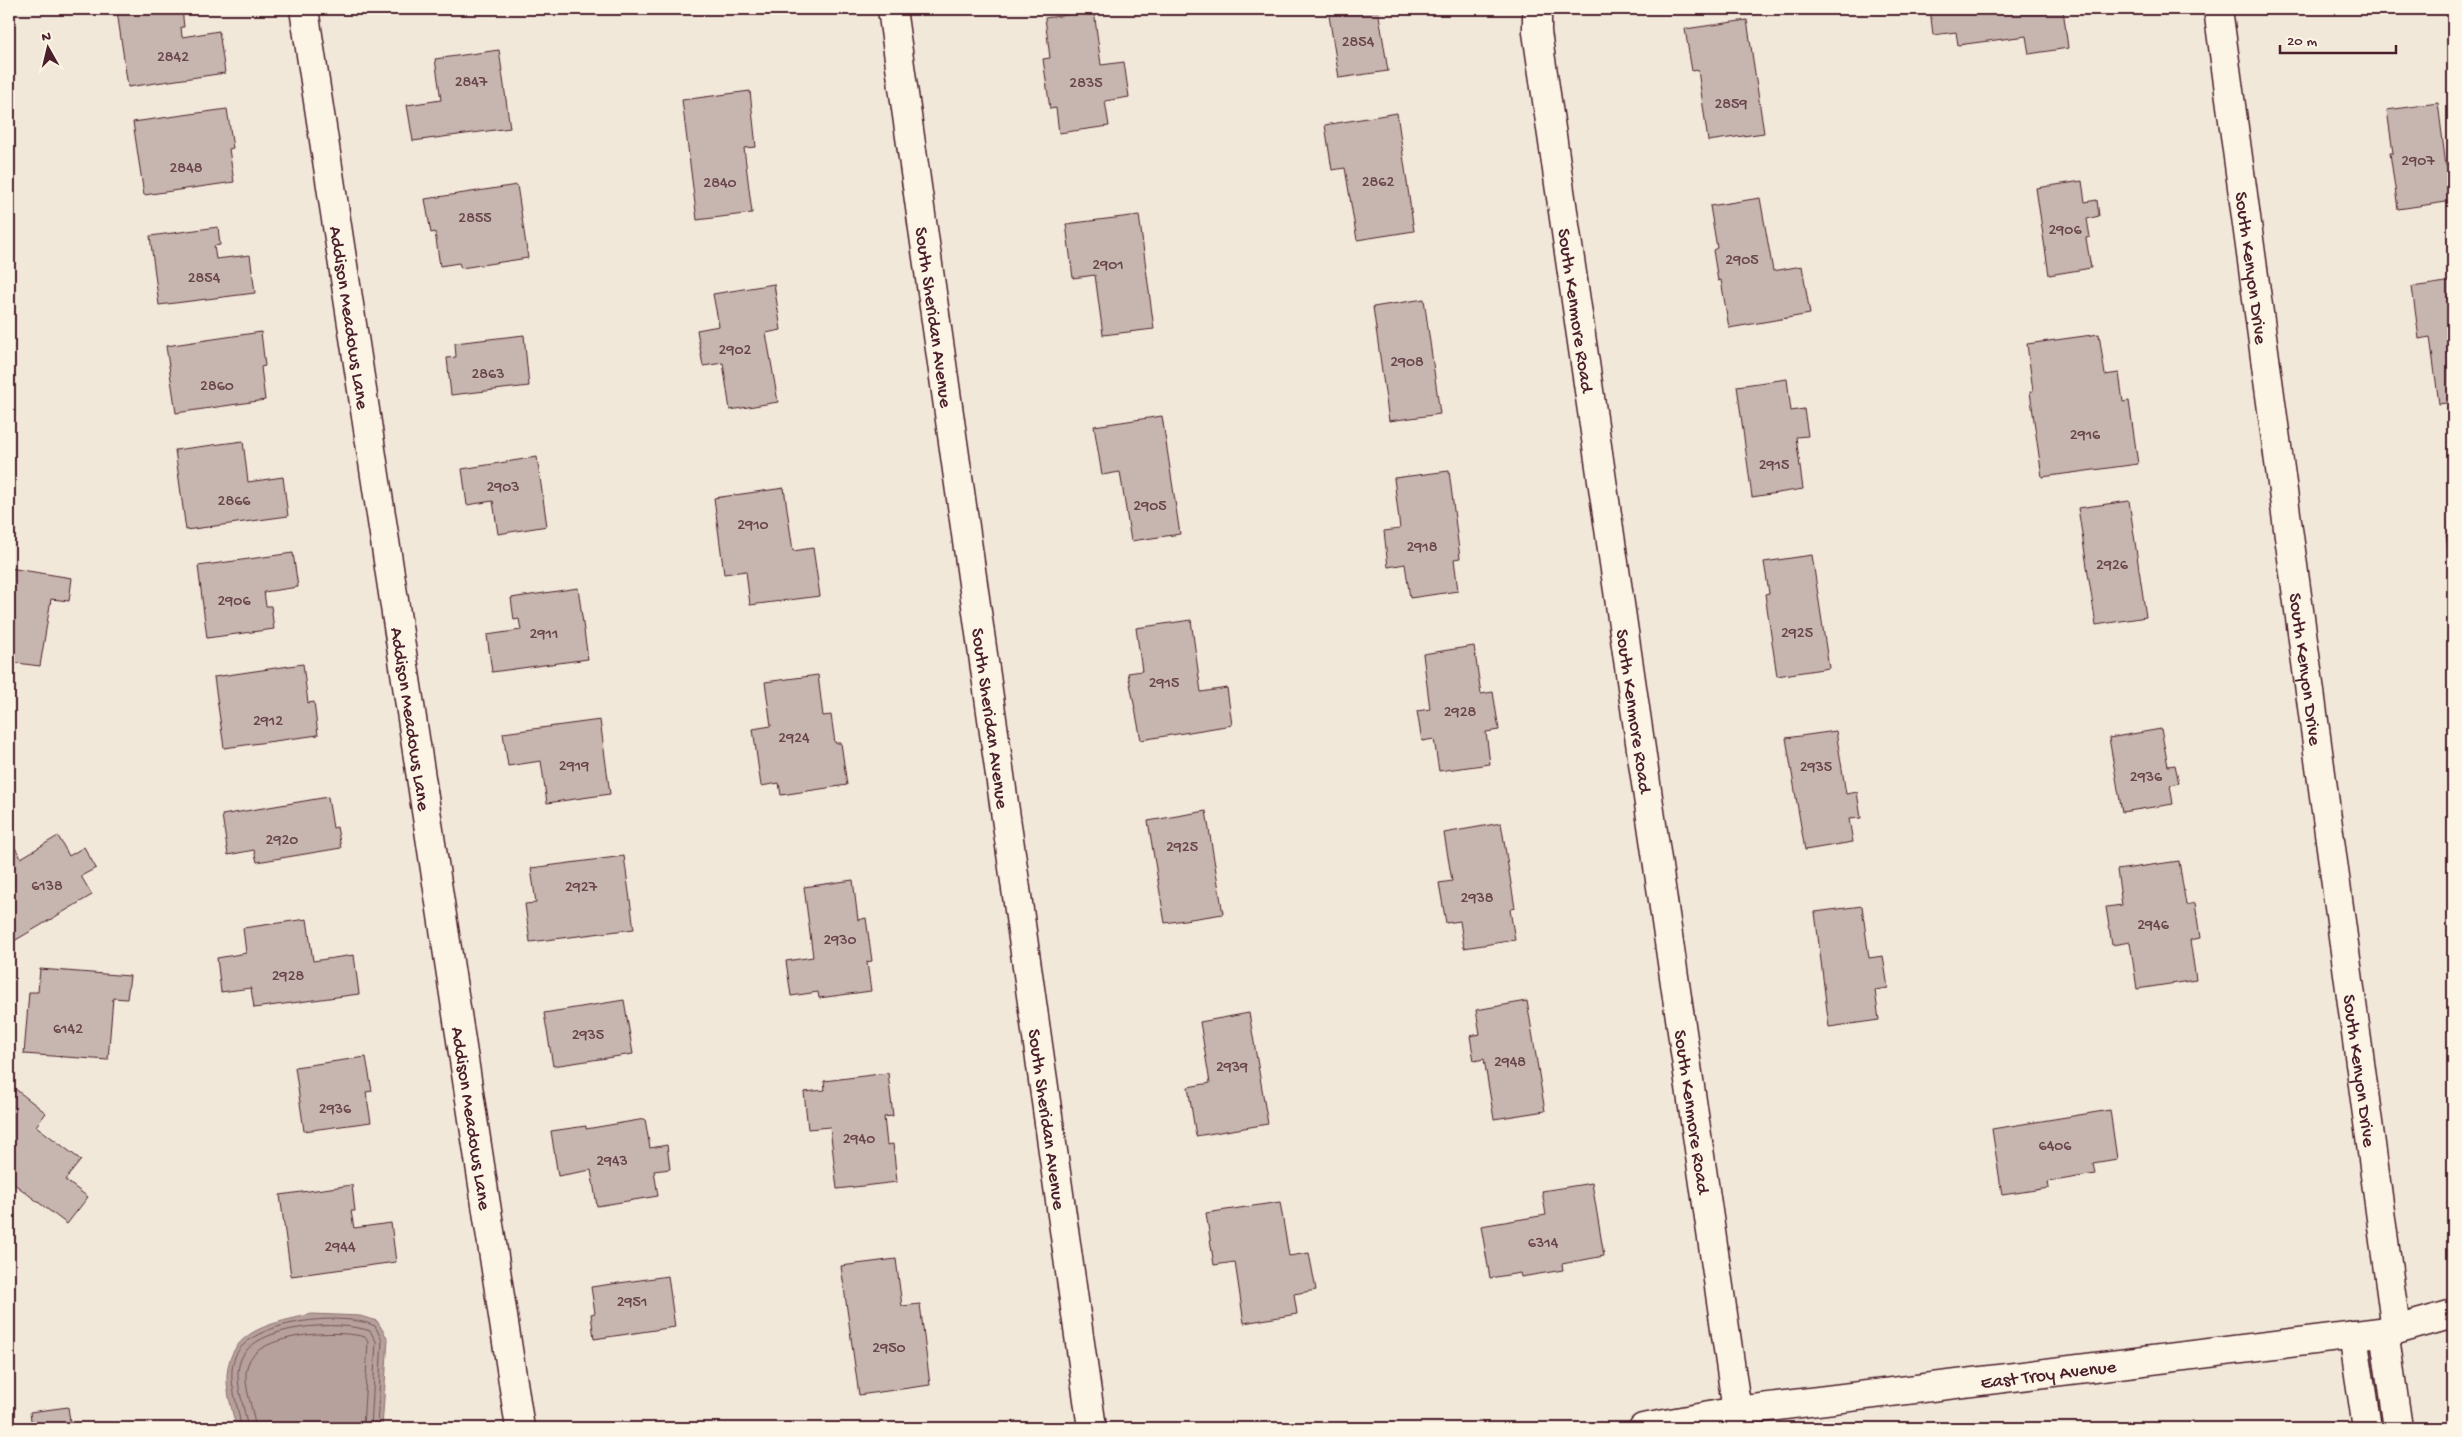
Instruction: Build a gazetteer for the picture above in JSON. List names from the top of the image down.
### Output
{
  "streets": {
    "street": [
      "South Kenyon Drive",
      "South Kenmore Road",
      "South Sheridan Avenue",
      "Addison Meadows Lane",
      "East Troy Avenue"
    ]
  },
  "crossings": [
    ["South Kenyon Drive", "East Troy Avenue"],
    ["South Kenmore Road", "East Troy Avenue"]
  ],
  "house_numbers": [
    "2854",
    "2842",
    "2847",
    "2835",
    "2859",
    "2907",
    "2848",
    "2862",
    "2840",
    "2855",
    "2906",
    "2905",
    "2901",
    "2854",
    "2902",
    "2908",
    "2863",
    "2860",
    "2916",
    "2915",
    "2903",
    "2866",
    "2905",
    "2910",
    "2918",
    "2926",
    "2906",
    "2925",
    "2911",
    "2915",
    "2928",
    "2912",
    "2924",
    "2919",
    "2935",
    "2936",
    "2920",
    "2925",
    "6138",
    "2927",
    "2938",
    "2946",
    "2930",
    "2928",
    "6142",
    "2935",
    "2948",
    "2939",
    "2936",
    "2940",
    "6406",
    "2943",
    "6314",
    "2944",
    "2951",
    "2950"
  ],
  "scale_bar": "20 m",
  "north": "top"
}
